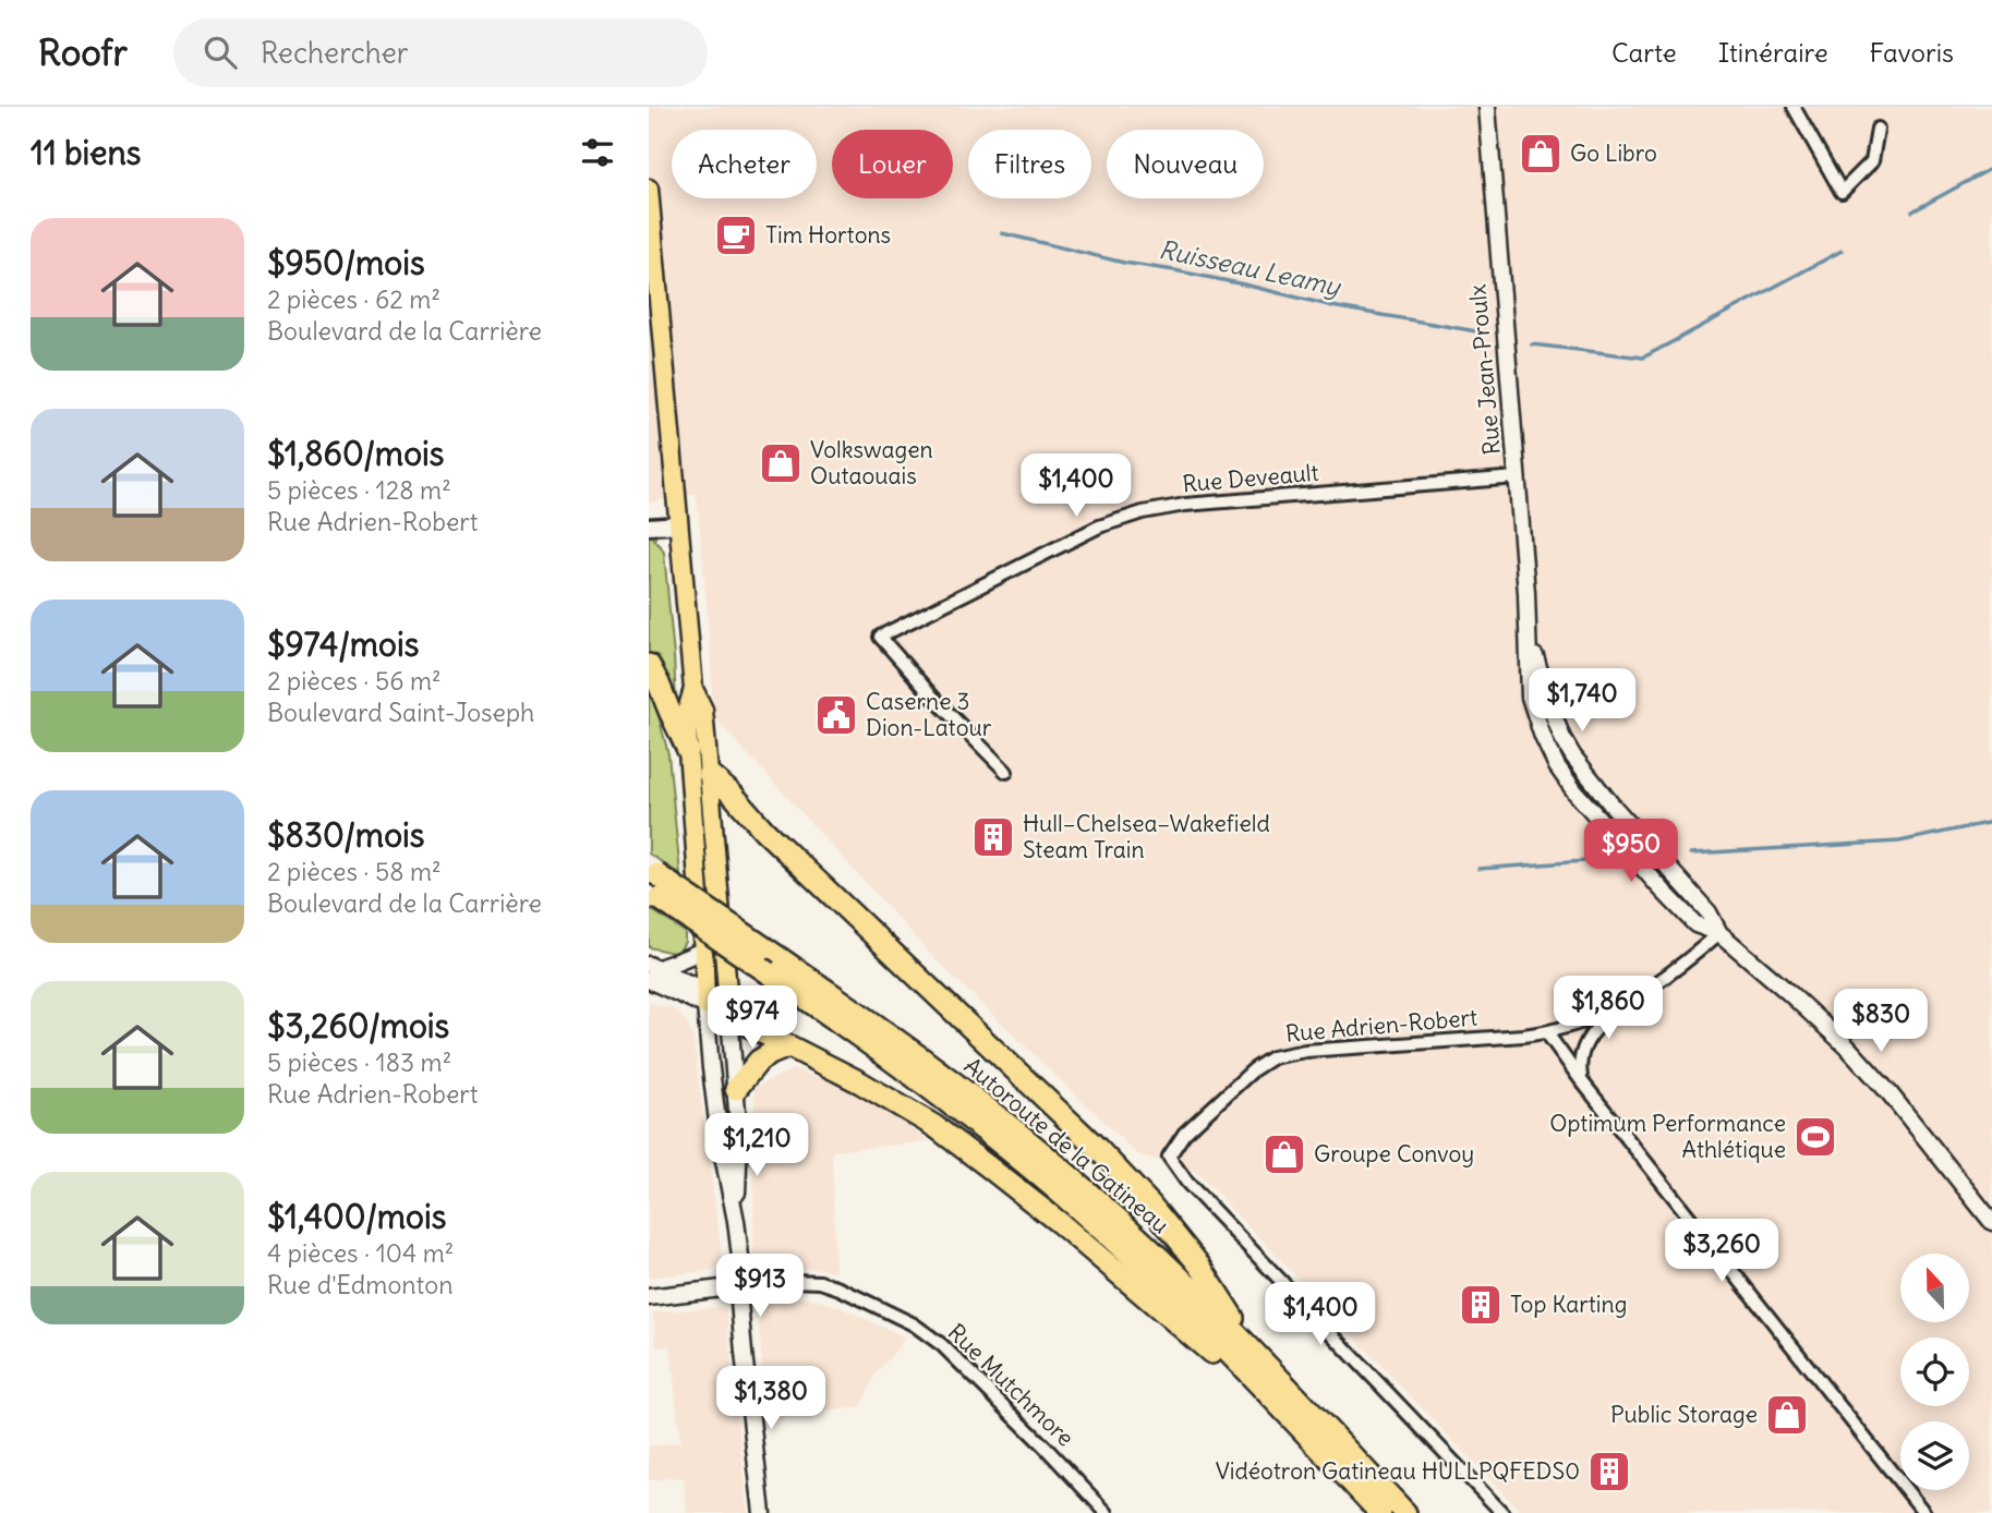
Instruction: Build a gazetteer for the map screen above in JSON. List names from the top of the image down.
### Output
{
  "streets": {
    "highway": ["Autoroute de la Gatineau"],
    "street": [
      "Rue Jean-Proulx",
      "Rue Deveault",
      "Rue Adrien-Robert",
      "Rue Mutchmore"
    ]
  },
  "crossings": [
    ["Rue Jean-Proulx", "Rue Deveault"],
    ["Rue Jean-Proulx", "Rue Adrien-Robert"]
  ],
  "water": ["Ruisseau Leamy"],
  "places": {
    "shop": [
      "Go Libro",
      "Volkswagen Outaouais",
      "Groupe Convoy",
      "Public Storage"
    ],
    "cafe": ["Tim Hortons"],
    "public building": ["Caserne 3 Dion-Latour"],
    "building": ["Hull–Chelsea–Wakefield Steam Train", "Top Karting", "Vidéotron Gatineau HULLPQFEDS0"],
    "sports": ["Optimum Performance Athlétique"]
  },
  "north": "top",
  "page": {
    "header": "Roofr",
    "search": "Rechercher",
    "nav": ["Carte", "Itinéraire", "Favoris"],
    "heading": "11 biens",
    "chip": [
      "Acheter",
      "Louer",
      "Filtres",
      "Nouveau"
    ],
    "list": [
      {
        "name": "$950/mois",
        "note": "2 pièces · 62 m² · Boulevard de la Carrière"
      },
      {
        "name": "$1,860/mois",
        "note": "5 pièces · 128 m² · Rue Adrien-Robert"
      },
      {
        "name": "$974/mois",
        "note": "2 pièces · 56 m² · Boulevard Saint-Joseph"
      },
      {
        "name": "$830/mois",
        "note": "2 pièces · 58 m² · Boulevard de la Carrière"
      },
      {
        "name": "$3,260/mois",
        "note": "5 pièces · 183 m² · Rue Adrien-Robert"
      },
      {
        "name": "$1,400/mois",
        "note": "4 pièces · 104 m² · Rue d'Edmonton"
      }
    ],
    "price": [
      "$1,400",
      "$1,740",
      "$950",
      "$1,860",
      "$974",
      "$830",
      "$1,210",
      "$3,260",
      "$913",
      "$1,400",
      "$1,380"
    ]
  }
}
